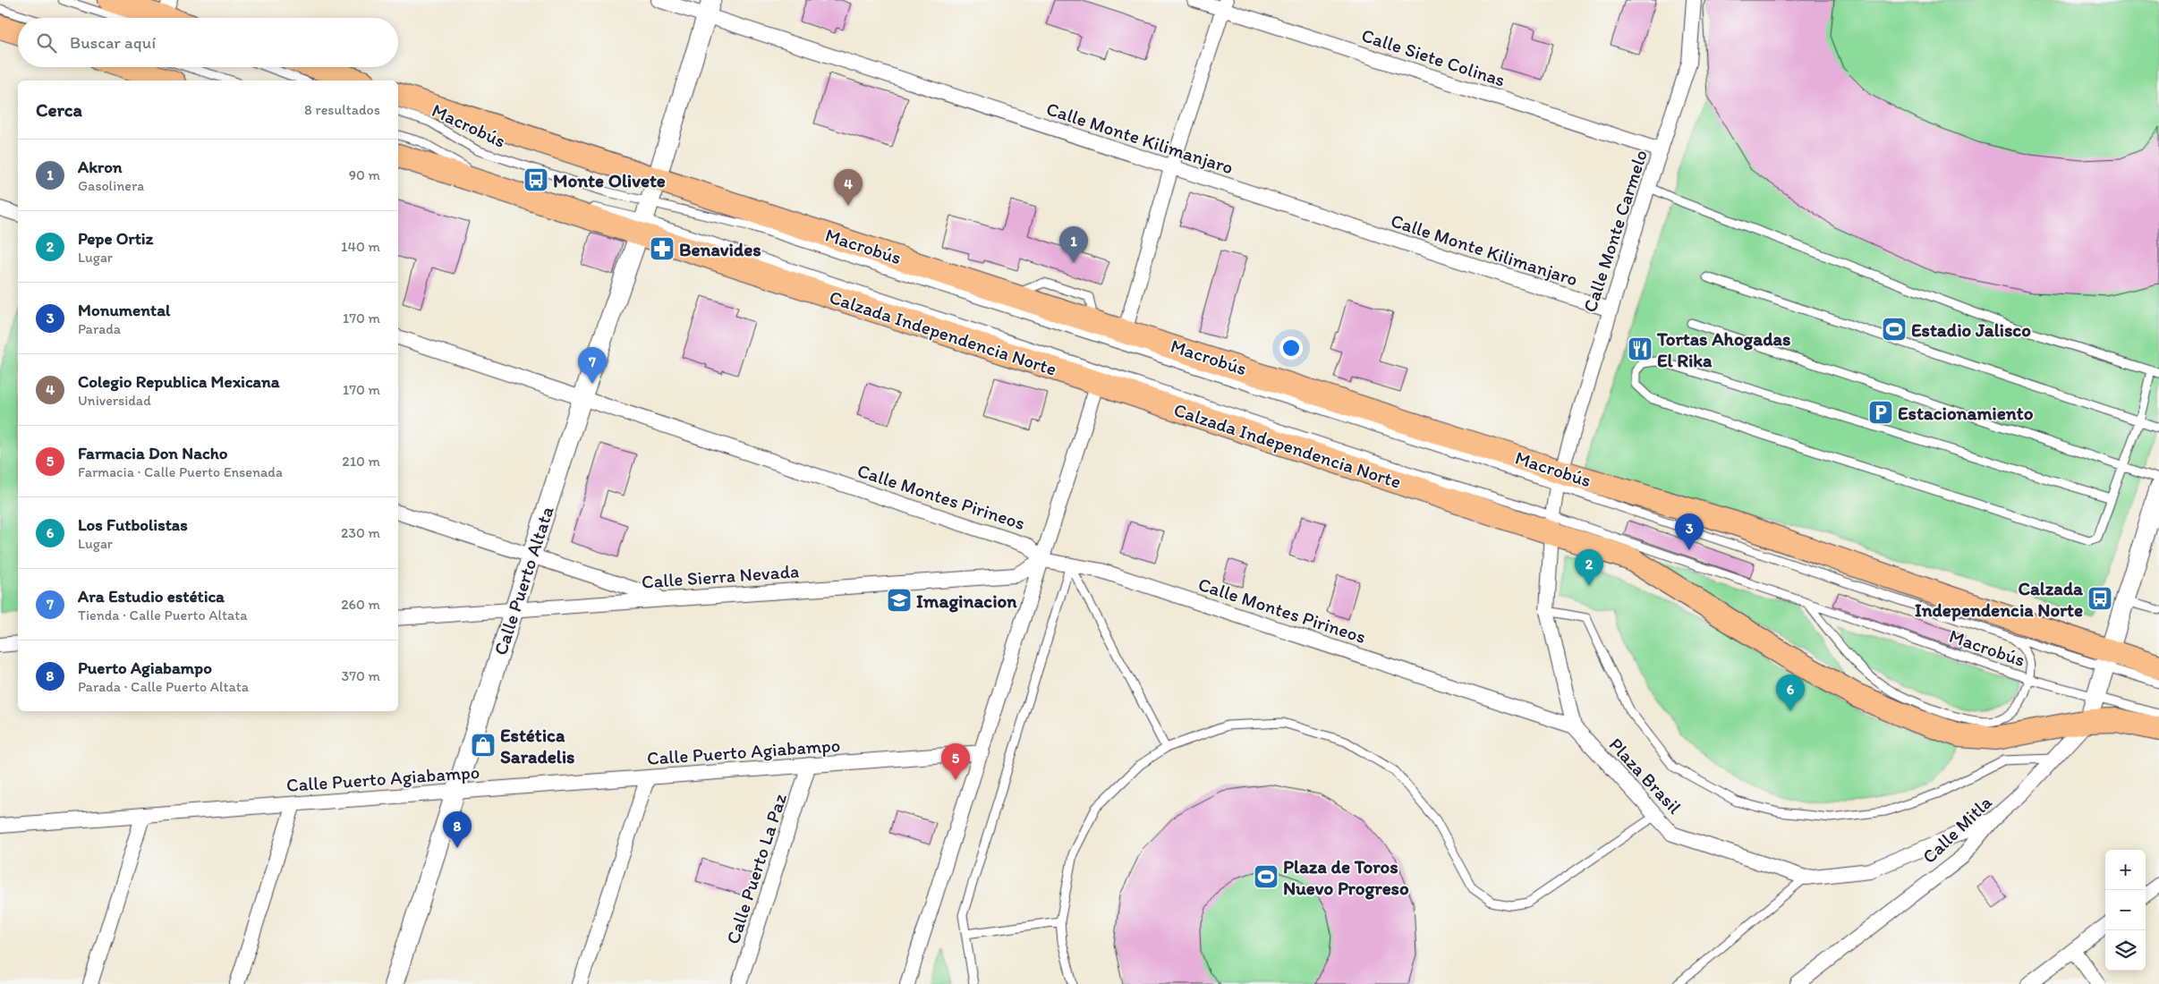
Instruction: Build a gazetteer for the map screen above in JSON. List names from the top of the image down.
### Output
{
  "streets": {
    "main road": ["Calzada Independencia Norte"],
    "street": [
      "Calle Siete Colinas",
      "Calle Monte Kilimanjaro",
      "Calle Monte Carmelo",
      "Calle Montes Pirineos",
      "Calle Sierra Nevada",
      "Calle Puerto Altata",
      "Calle Puerto Agiabampo",
      "Plaza Brasil",
      "Calle Mitla",
      "Calle Puerto La Paz"
    ],
    "lane": ["Macrobús"]
  },
  "crossings": [
    ["Calle Siete Colinas", "Calle Monte Carmelo"],
    ["Macrobús", "Calle Monte Carmelo"],
    ["Macrobús", "Calzada Independencia Norte"],
    ["Macrobús", "Calle Puerto Altata"],
    ["Macrobús", "Plaza Brasil"],
    ["Calle Monte Kilimanjaro", "Calle Monte Carmelo"],
    ["Calle Monte Kilimanjaro", "Calle Puerto Altata"],
    ["Calle Monte Carmelo", "Plaza Brasil"],
    ["Calzada Independencia Norte", "Calle Puerto Altata"],
    ["Calzada Independencia Norte", "Plaza Brasil"],
    ["Calzada Independencia Norte", "Calle Mitla"],
    ["Calle Montes Pirineos", "Calle Sierra Nevada"],
    ["Calle Montes Pirineos", "Calle Puerto Altata"],
    ["Calle Montes Pirineos", "Plaza Brasil"],
    ["Calle Sierra Nevada", "Calle Puerto Altata"],
    ["Calle Puerto Altata", "Calle Puerto Agiabampo"],
    ["Calle Puerto Agiabampo", "Calle Puerto La Paz"],
    ["Plaza Brasil", "Calle Mitla"]
  ],
  "places": {
    "bus stop": ["Monte Olivete", "Calzada Independencia Norte"],
    "pharmacy": ["Benavides"],
    "sports": ["Estadio Jalisco", "Plaza de Toros Nuevo Progreso"],
    "restaurant": ["Tortas Ahogadas El Rika"],
    "parking": ["Estacionamiento"],
    "school or university": ["Imaginacion"],
    "shop": ["Estética Saradelis"]
  },
  "page": {
    "search": "Buscar aquí",
    "heading": ["Cerca", "8 resultados"],
    "list": [
      {
        "mark": "1",
        "name": "Akron",
        "note": "Gasolinera",
        "value": "90 m"
      },
      {
        "mark": "2",
        "name": "Pepe Ortiz",
        "note": "Lugar",
        "value": "140 m"
      },
      {
        "mark": "3",
        "name": "Monumental",
        "note": "Parada",
        "value": "170 m"
      },
      {
        "mark": "4",
        "name": "Colegio Republica Mexicana",
        "note": "Universidad",
        "value": "170 m"
      },
      {
        "mark": "5",
        "name": "Farmacia Don Nacho",
        "note": "Farmacia · Calle Puerto Ensenada",
        "value": "210 m"
      },
      {
        "mark": "6",
        "name": "Los Futbolistas",
        "note": "Lugar",
        "value": "230 m"
      },
      {
        "mark": "7",
        "name": "Ara Estudio estética",
        "note": "Tienda · Calle Puerto Altata",
        "value": "260 m"
      },
      {
        "mark": "8",
        "name": "Puerto Agiabampo",
        "note": "Parada · Calle Puerto Altata",
        "value": "370 m"
      }
    ],
    "pins": [
      "4",
      "1",
      "7",
      "3",
      "2",
      "6",
      "5",
      "8"
    ],
    "map_buttons": ["+", "−"]
  }
}
